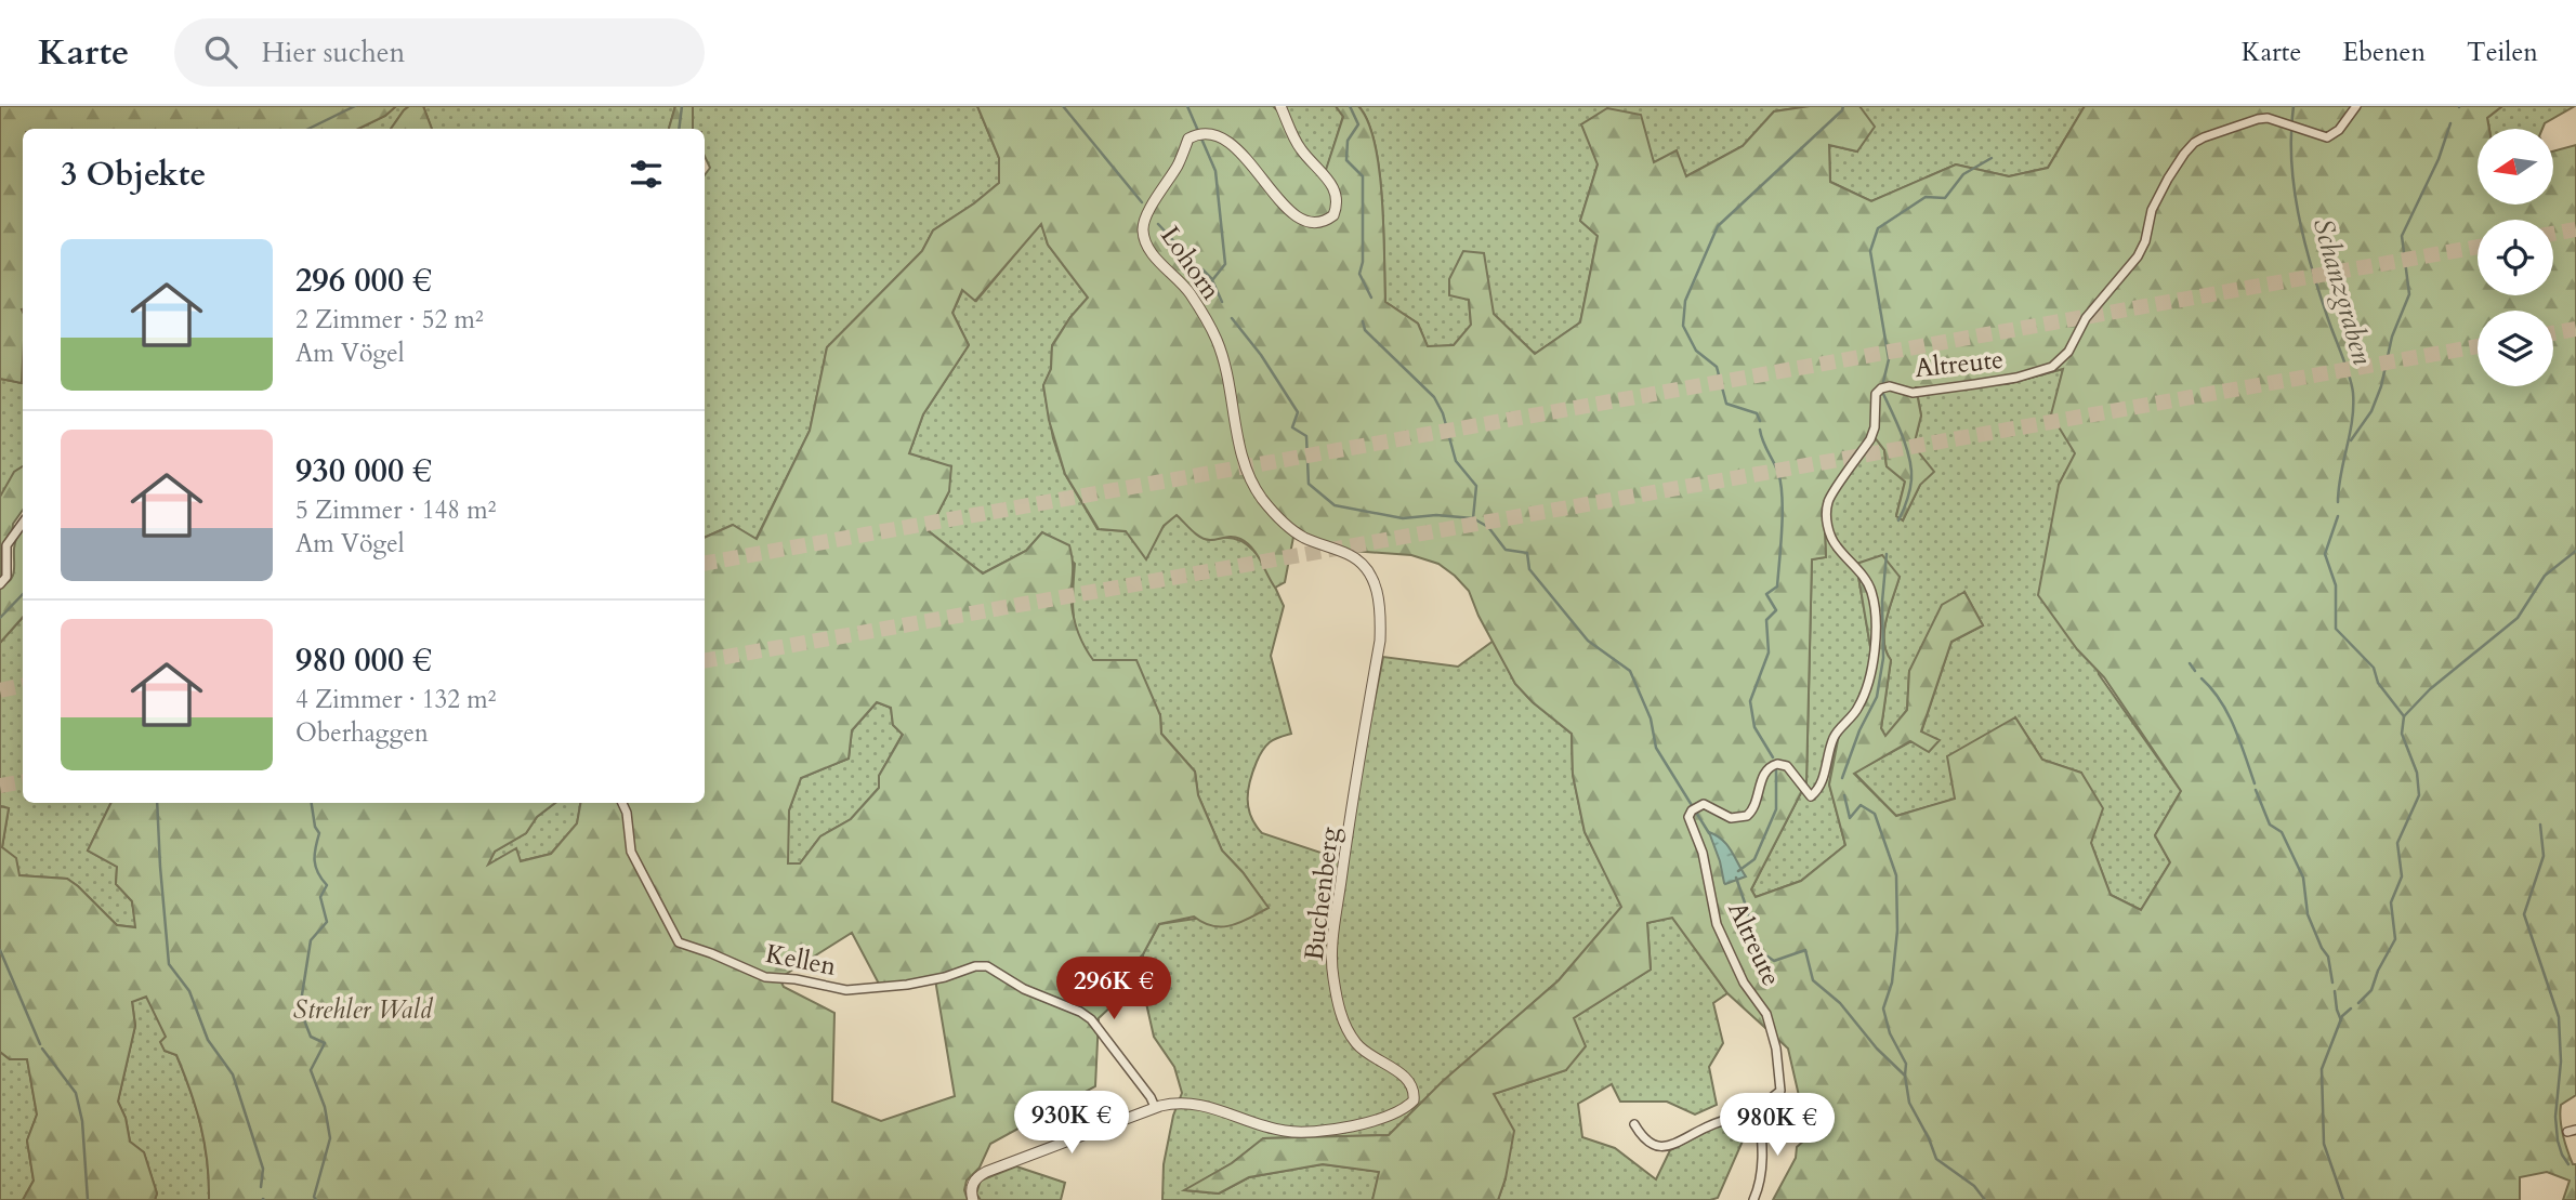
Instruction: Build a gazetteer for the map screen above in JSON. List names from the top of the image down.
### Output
{
  "streets": {
    "street": [
      "Lohorn",
      "Altreute",
      "Buchenberg",
      "Kellen"
    ]
  },
  "crossings": [
    ["Lohorn", "Buchenberg"],
    ["Buchenberg", "Kellen"]
  ],
  "water": ["Schanzgraben"],
  "parks": ["Strehler Wald"],
  "north": "left",
  "page": {
    "header": "Karte",
    "search": "Hier suchen",
    "nav": ["Karte", "Ebenen", "Teilen"],
    "heading": "3 Objekte",
    "list": [
      {
        "name": "296 000 €",
        "note": "2 Zimmer · 52 m² · Am Vögel"
      },
      {
        "name": "930 000 €",
        "note": "5 Zimmer · 148 m² · Am Vögel"
      },
      {
        "name": "980 000 €",
        "note": "4 Zimmer · 132 m² · Oberhaggen"
      }
    ],
    "price": ["296K €", "930K €", "980K €"]
  }
}
